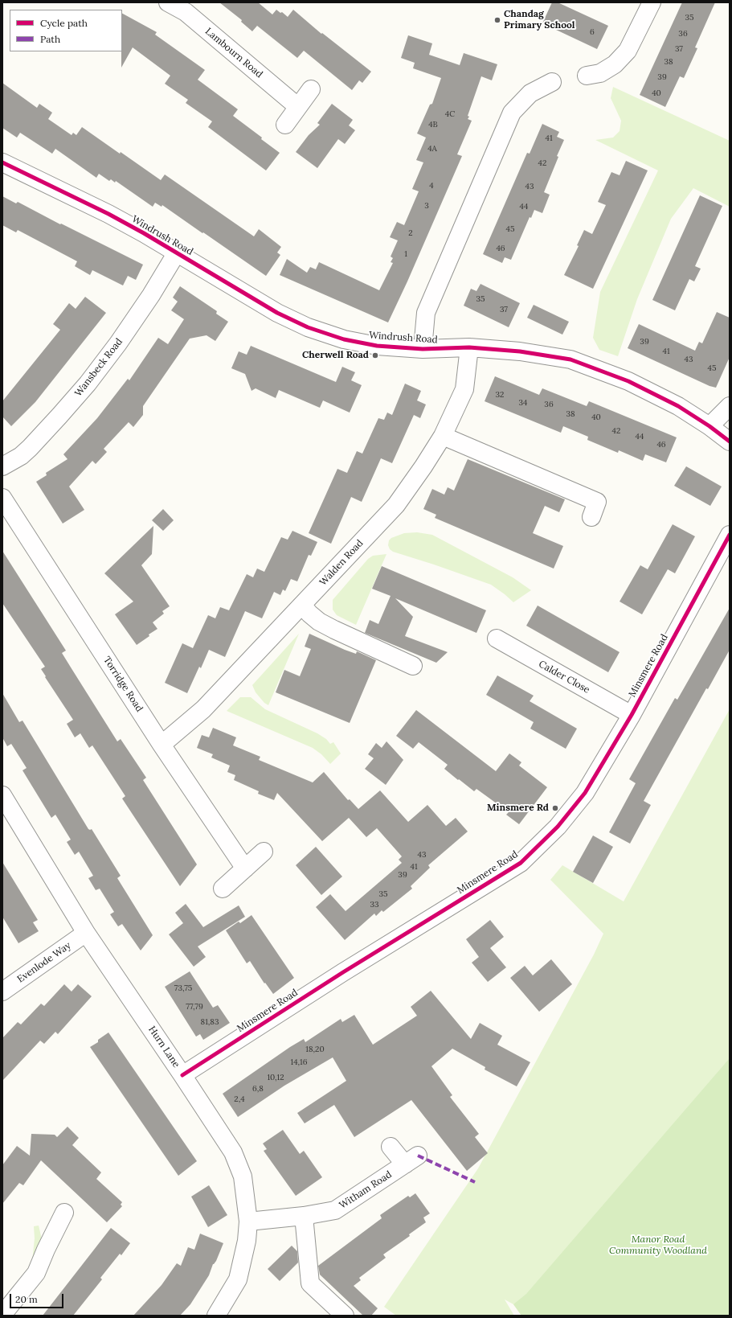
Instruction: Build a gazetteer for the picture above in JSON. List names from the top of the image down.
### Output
{
  "streets": {
    "street": [
      "Lambourn Road",
      "Windrush Road",
      "Wansbeck Road",
      "Walden Road",
      "Minsmere Road",
      "Calder Close",
      "Torridge Road",
      "Evenlode Way",
      "Hurn Lane",
      "Witham Road"
    ]
  },
  "crossings": [
    ["Windrush Road", "Wansbeck Road"],
    ["Windrush Road", "Walden Road"],
    ["Walden Road", "Torridge Road"],
    ["Minsmere Road", "Calder Close"],
    ["Minsmere Road", "Hurn Lane"],
    ["Evenlode Way", "Hurn Lane"],
    ["Hurn Lane", "Witham Road"]
  ],
  "parks": ["Manor Road Community Woodland"],
  "places": ["Chandag Primary School", "Cherwell Road", "Minsmere Rd"],
  "house_numbers": [
    "35",
    "6",
    "36",
    "37",
    "38",
    "39",
    "40",
    "4C",
    "4B",
    "41",
    "4A",
    "42",
    "4",
    "43",
    "3",
    "44",
    "45",
    "2",
    "46",
    "1",
    "35",
    "37",
    "39",
    "41",
    "43",
    "45",
    "32",
    "34",
    "36",
    "38",
    "40",
    "42",
    "44",
    "46",
    "43",
    "41",
    "39",
    "35",
    "33",
    "73,75",
    "77,79",
    "81,83",
    "18,20",
    "14,16",
    "10,12",
    "6,8",
    "2,4"
  ],
  "legend": ["Cycle path", "Path"],
  "scale_bar": "20 m"
}
